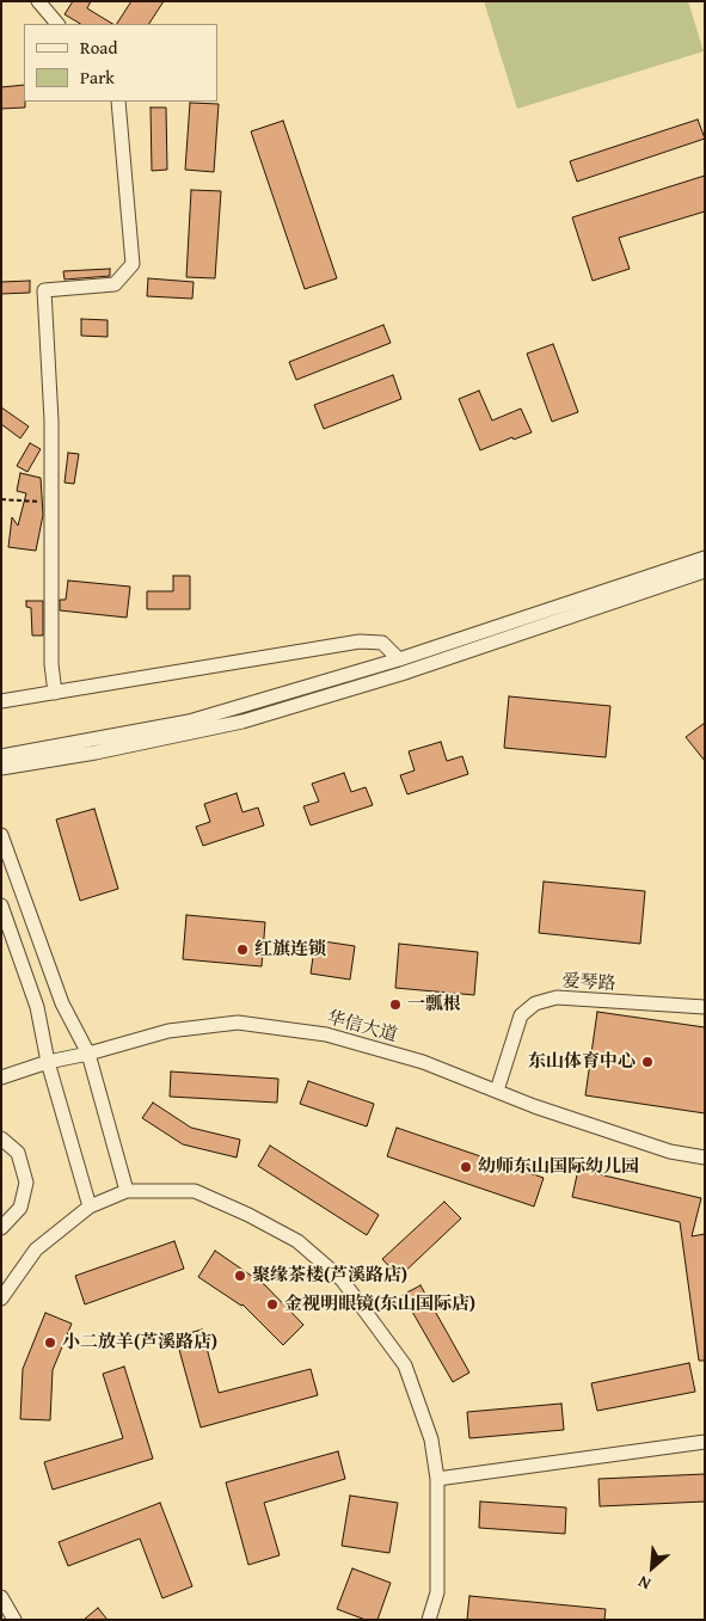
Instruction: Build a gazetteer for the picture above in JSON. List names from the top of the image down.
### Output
{
  "streets": {
    "street": ["爱琴路", "华信大道"]
  },
  "crossings": [
    ["爱琴路", "华信大道"]
  ],
  "places": [
    "红旗连锁",
    "一瓢根",
    "东山体育中心",
    "幼师东山国际幼儿园",
    "聚缘茶楼(芦溪路店)",
    "金视明眼镜(东山国际店)",
    "小二放羊(芦溪路店)"
  ],
  "legend": ["Road", "Park"],
  "north": "bottom left"
}
